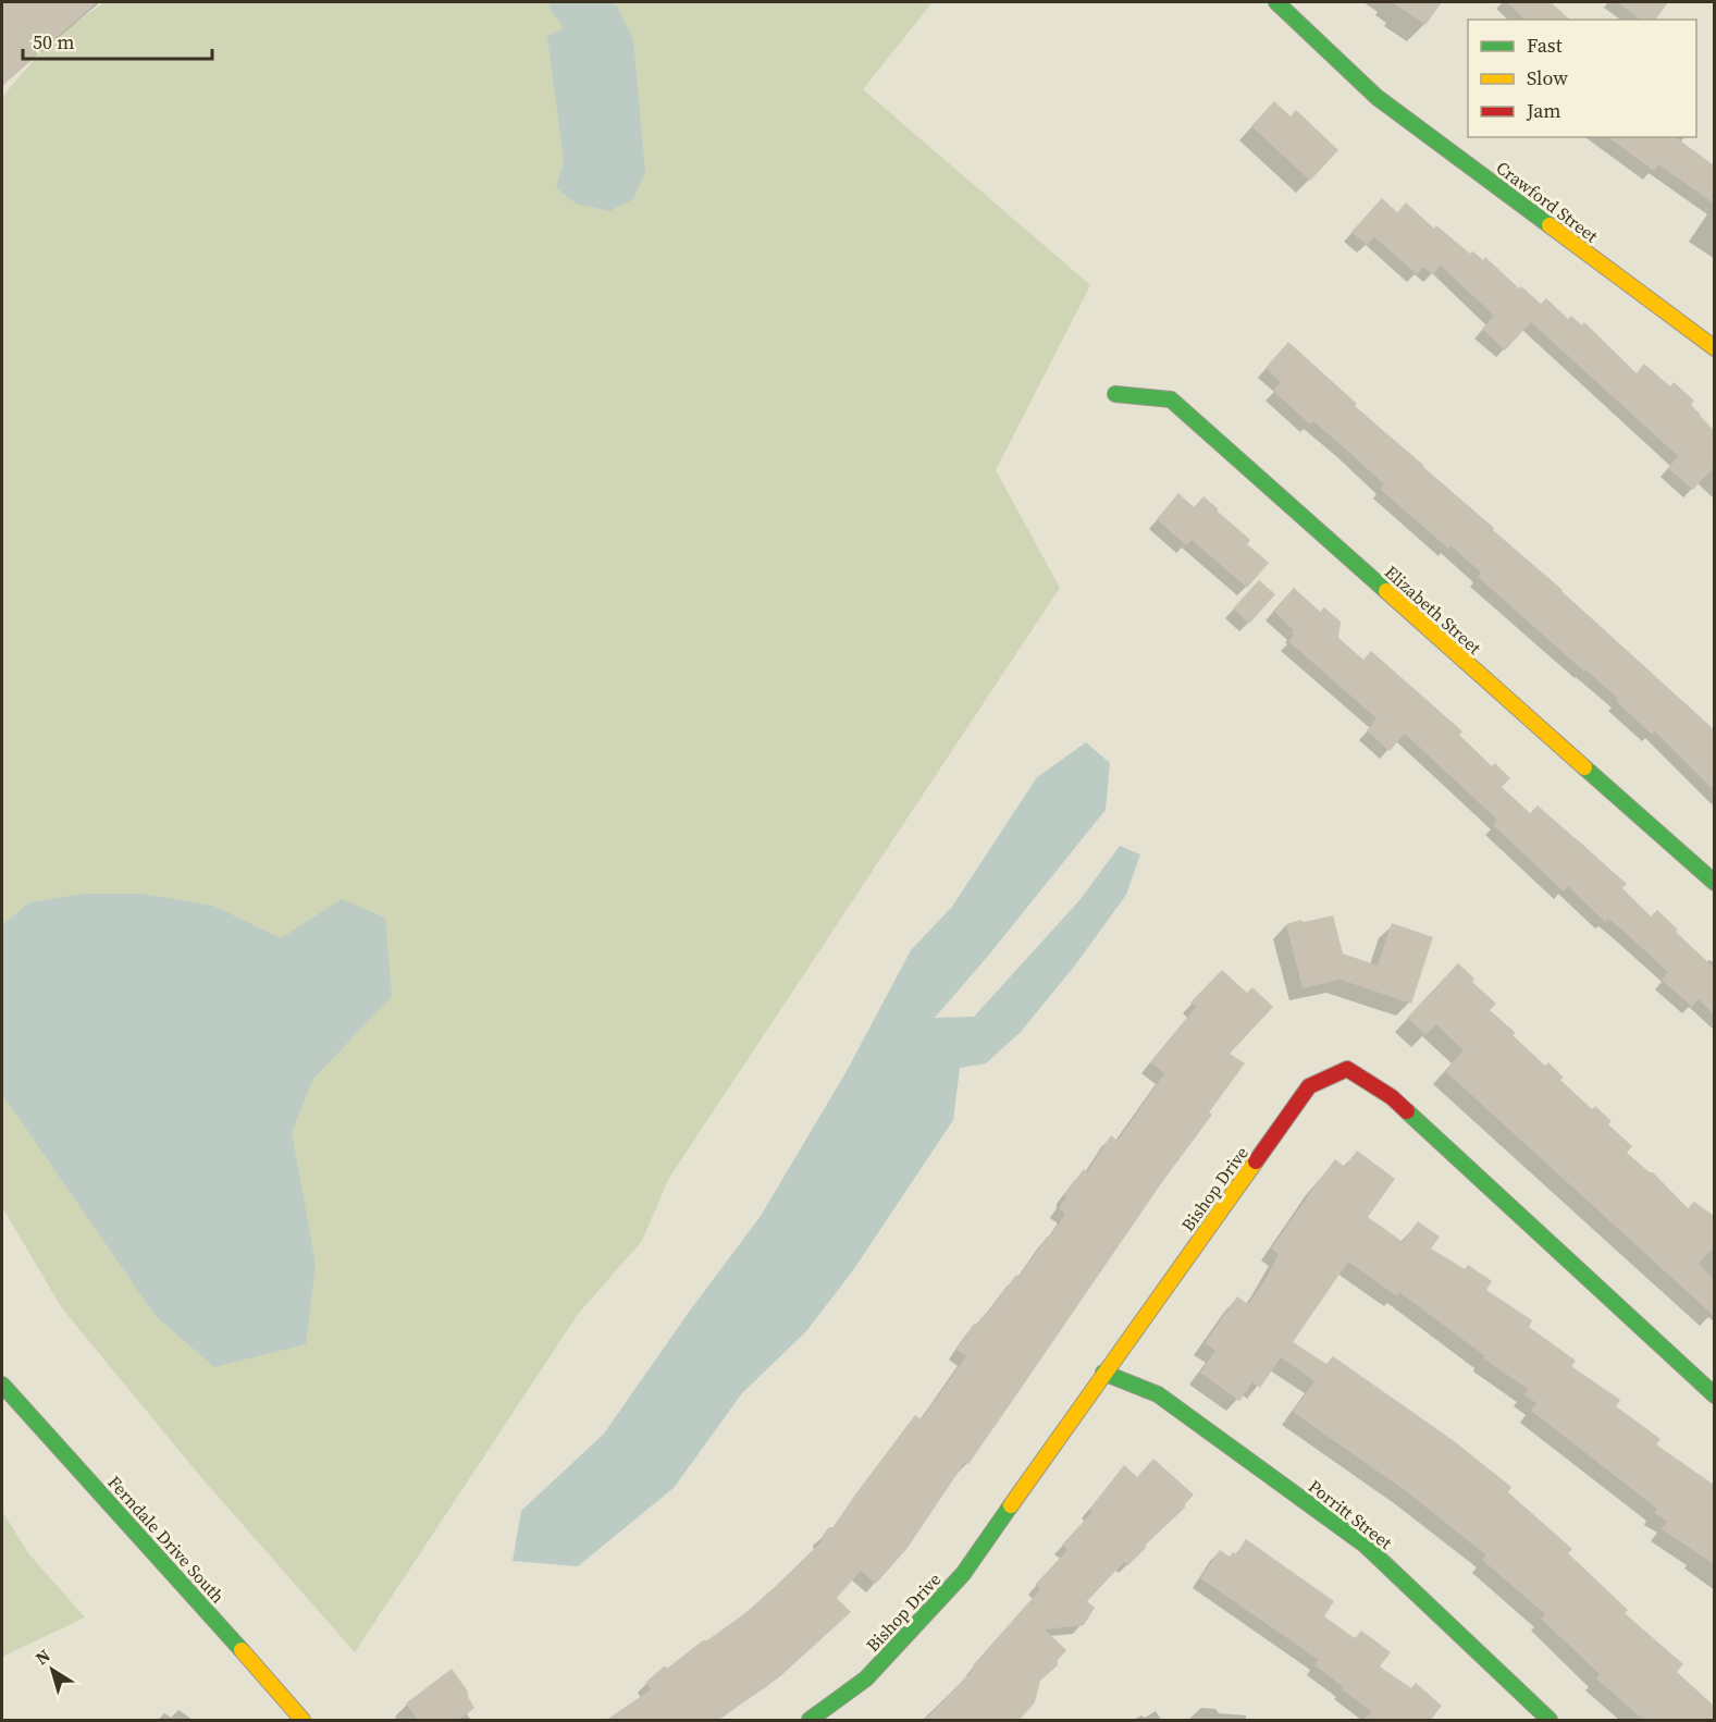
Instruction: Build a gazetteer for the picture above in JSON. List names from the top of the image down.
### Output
{
  "streets": {
    "street": [
      "Crawford Street",
      "Elizabeth Street",
      "Bishop Drive",
      "Porritt Street",
      "Ferndale Drive South"
    ]
  },
  "crossings": [
    ["Bishop Drive", "Porritt Street"]
  ],
  "legend": ["Fast", "Slow", "Jam"],
  "scale_bar": "50 m",
  "north": "top left"
}
